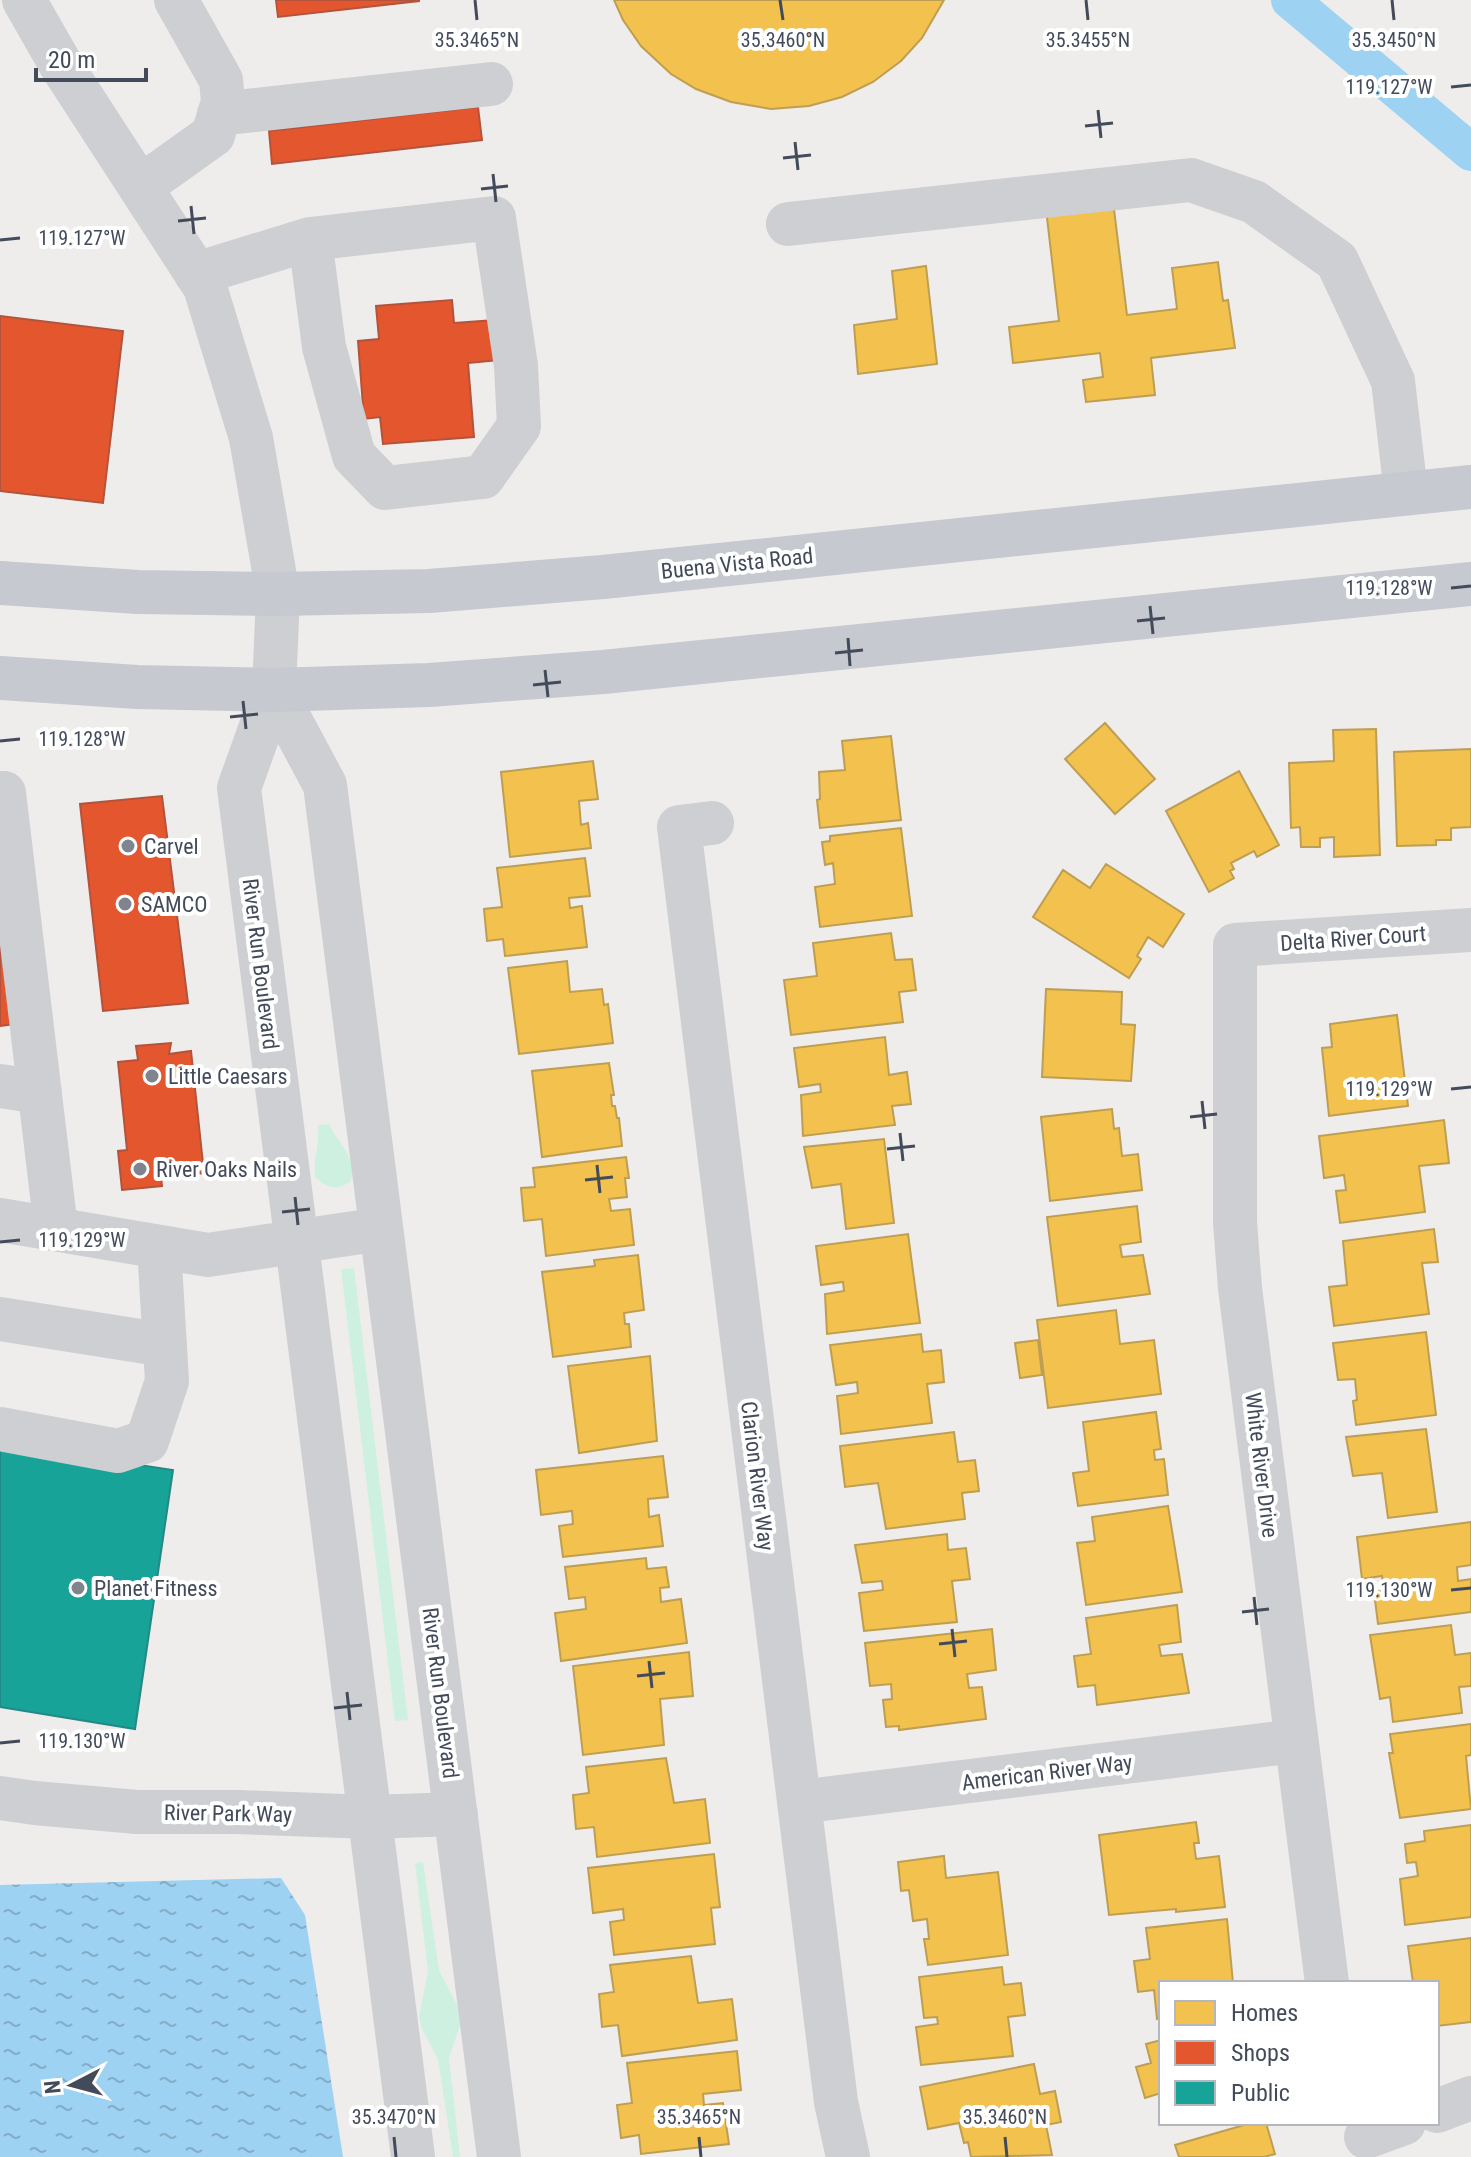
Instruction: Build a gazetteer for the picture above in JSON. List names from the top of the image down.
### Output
{
  "streets": {
    "main road": ["Buena Vista Road"],
    "street": [
      "Delta River Court",
      "River Run Boulevard",
      "White River Drive",
      "Clarion River Way",
      "American River Way",
      "River Park Way"
    ]
  },
  "crossings": [
    ["Buena Vista Road", "River Run Boulevard"],
    ["Delta River Court", "White River Drive"],
    ["River Run Boulevard", "River Park Way"],
    ["White River Drive", "American River Way"],
    ["Clarion River Way", "American River Way"]
  ],
  "places": [
    "Carvel",
    "SAMCO",
    "Little Caesars",
    "River Oaks Nails",
    "Planet Fitness"
  ],
  "legend": ["Homes", "Shops", "Public"],
  "scale_bar": "20 m",
  "north": "left",
  "coordinates": [
    "35.3465°N",
    "35.3460°N",
    "35.3455°N",
    "35.3450°N",
    "119.127°W",
    "119.128°W",
    "119.129°W",
    "119.130°W",
    "35.3470°N"
  ]
}
